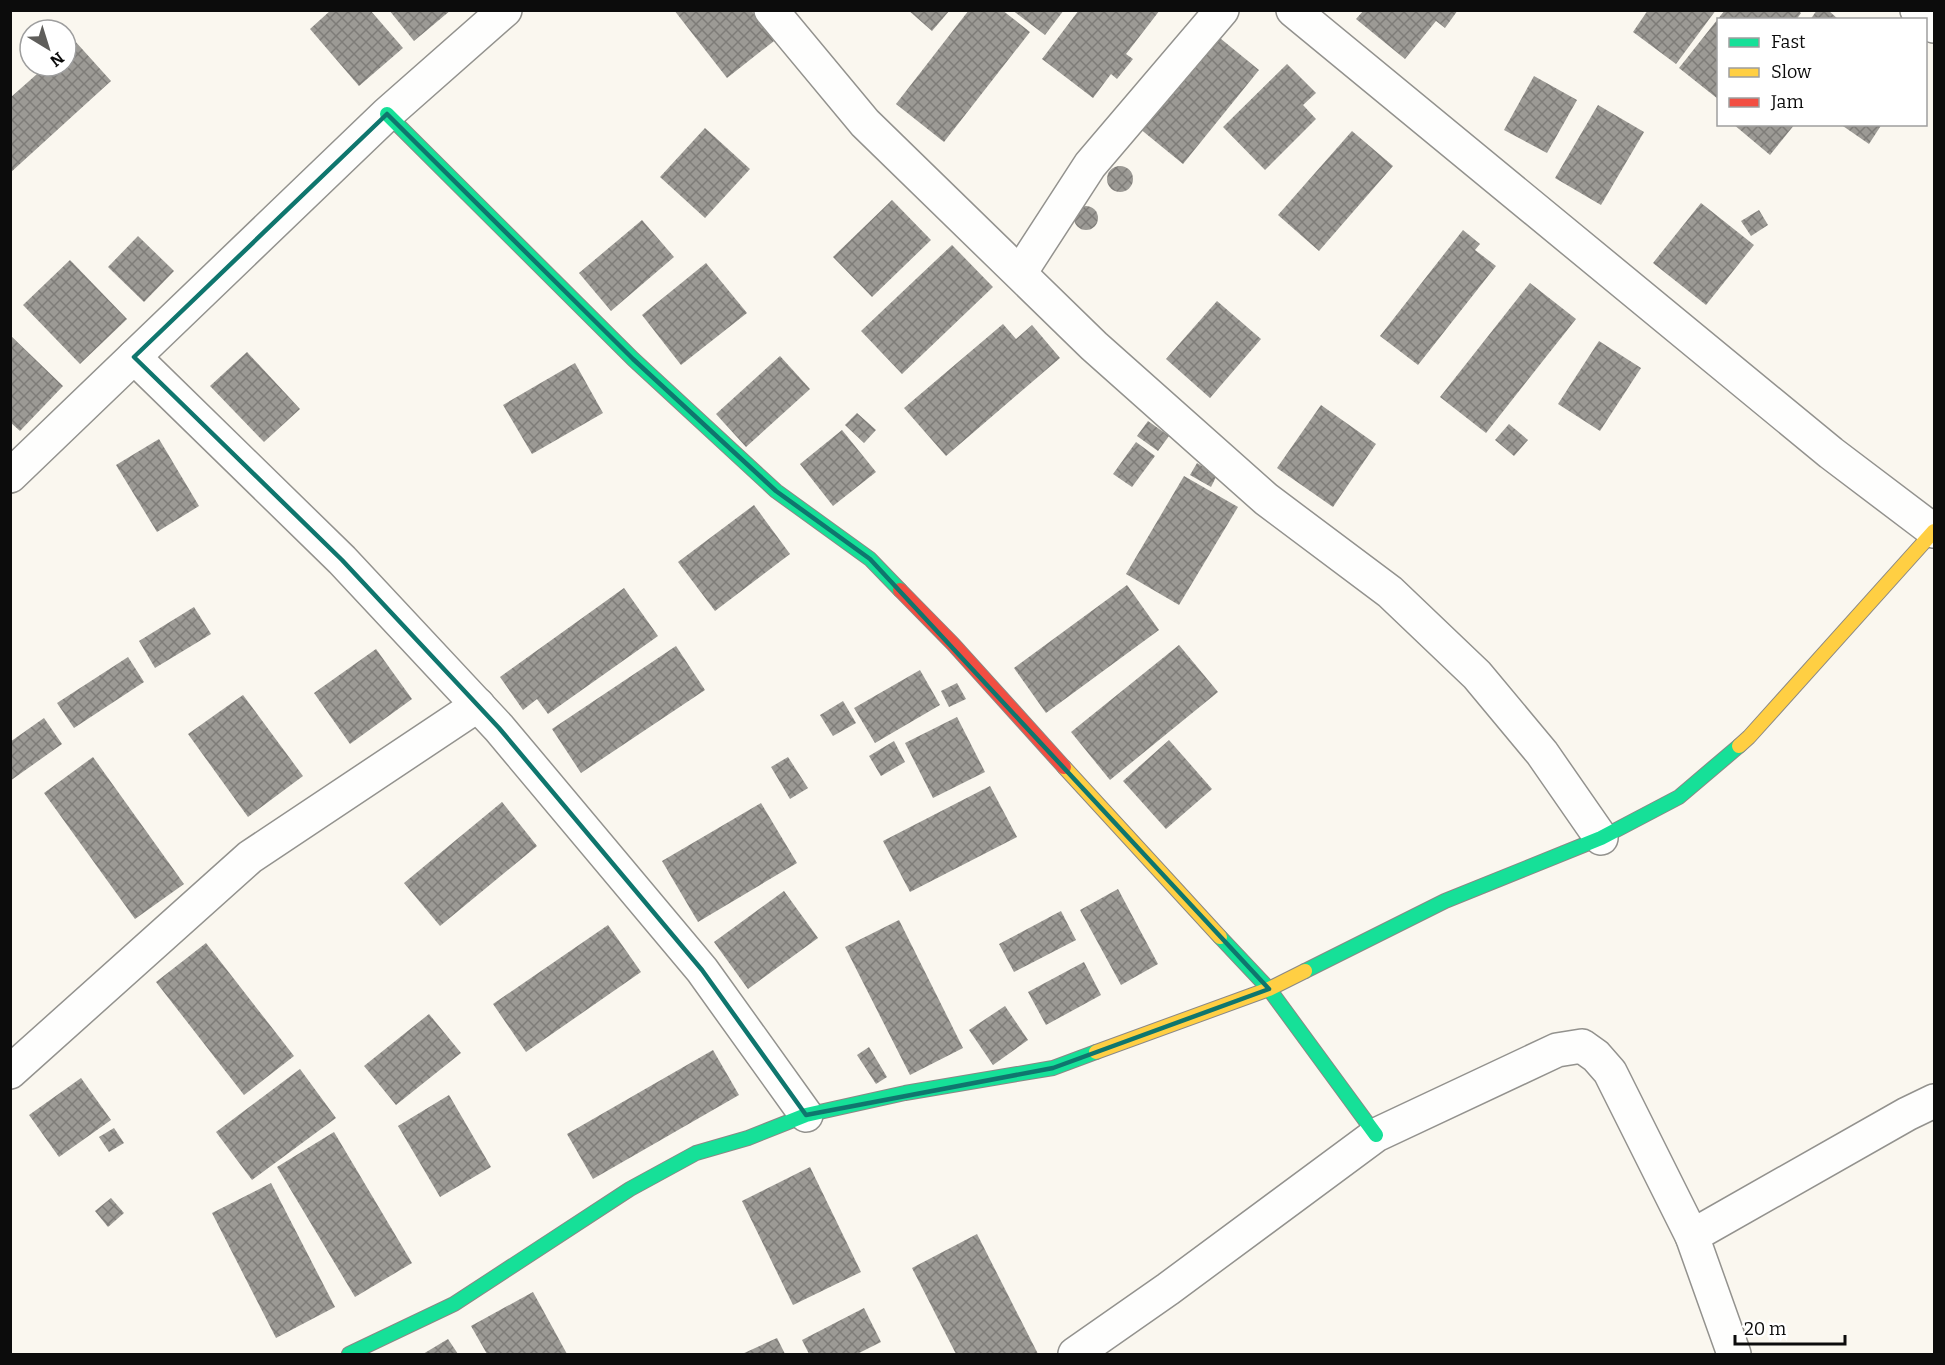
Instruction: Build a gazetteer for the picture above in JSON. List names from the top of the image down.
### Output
{
  "legend": ["Fast", "Slow", "Jam"],
  "scale_bar": "20 m",
  "north": "bottom right"
}
